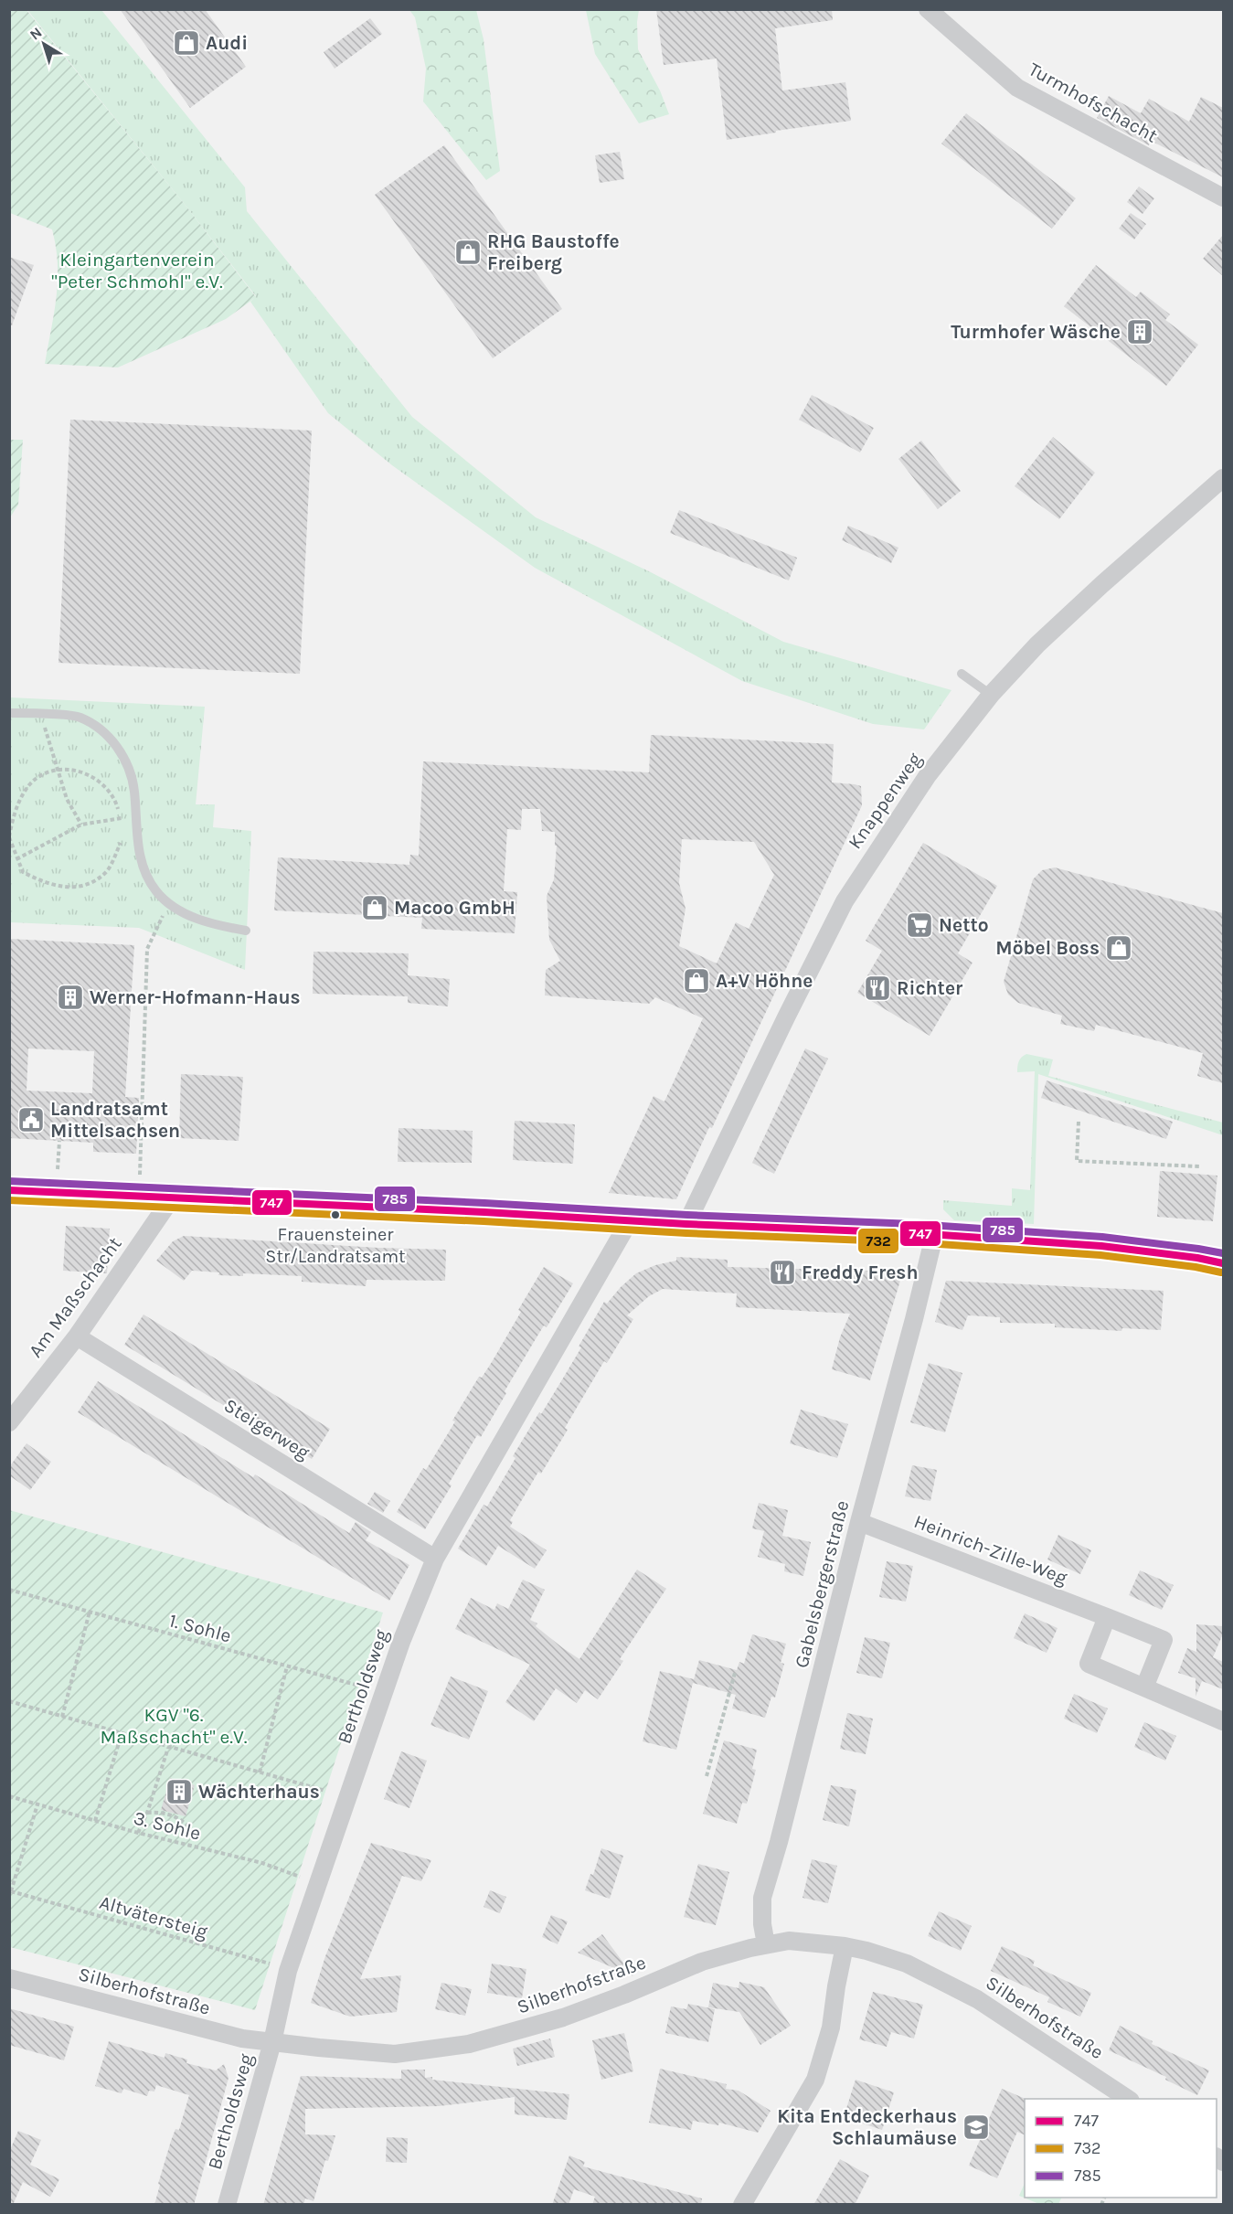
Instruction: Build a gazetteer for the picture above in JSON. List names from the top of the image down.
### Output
{
  "streets": {
    "street": [
      "Turmhofschacht",
      "Knappenweg",
      "Am Maßschacht",
      "Steigerweg",
      "Heinrich-Zille-Weg",
      "Gabelsbergerstraße",
      "Bertholdsweg",
      "Silberhofstraße"
    ],
    "path": ["1. Sohle", "3. Sohle", "Altvätersteig"]
  },
  "crossings": [
    ["Am Maßschacht", "Steigerweg"],
    ["Steigerweg", "Bertholdsweg"],
    ["Heinrich-Zille-Weg", "Gabelsbergerstraße"],
    ["Gabelsbergerstraße", "Silberhofstraße"],
    ["1. Sohle", "Bertholdsweg"],
    ["Bertholdsweg", "3. Sohle"],
    ["Bertholdsweg", "Altvätersteig"],
    ["Bertholdsweg", "Silberhofstraße"]
  ],
  "parks": ["Kleingartenverein \"Peter Schmohl\" e.V.", "KGV \"6. Maßschacht\" e.V."],
  "places": {
    "shop": [
      "Audi",
      "RHG Baustoffe Freiberg",
      "Macoo GmbH",
      "Möbel Boss",
      "A+V Höhne"
    ],
    "building": ["Turmhofer Wäsche", "Werner-Hofmann-Haus", "Wächterhaus"],
    "supermarket": ["Netto"],
    "restaurant": ["Richter", "Freddy Fresh"],
    "public building": ["Landratsamt Mittelsachsen"],
    "other": ["Frauensteiner Str/Landratsamt"],
    "school or university": ["Kita Entdeckerhaus Schlaumäuse"]
  },
  "lines": ["transit line 785", "transit line 747", "transit line 732"],
  "legend": ["747", "732", "785"],
  "north": "top left"
}
